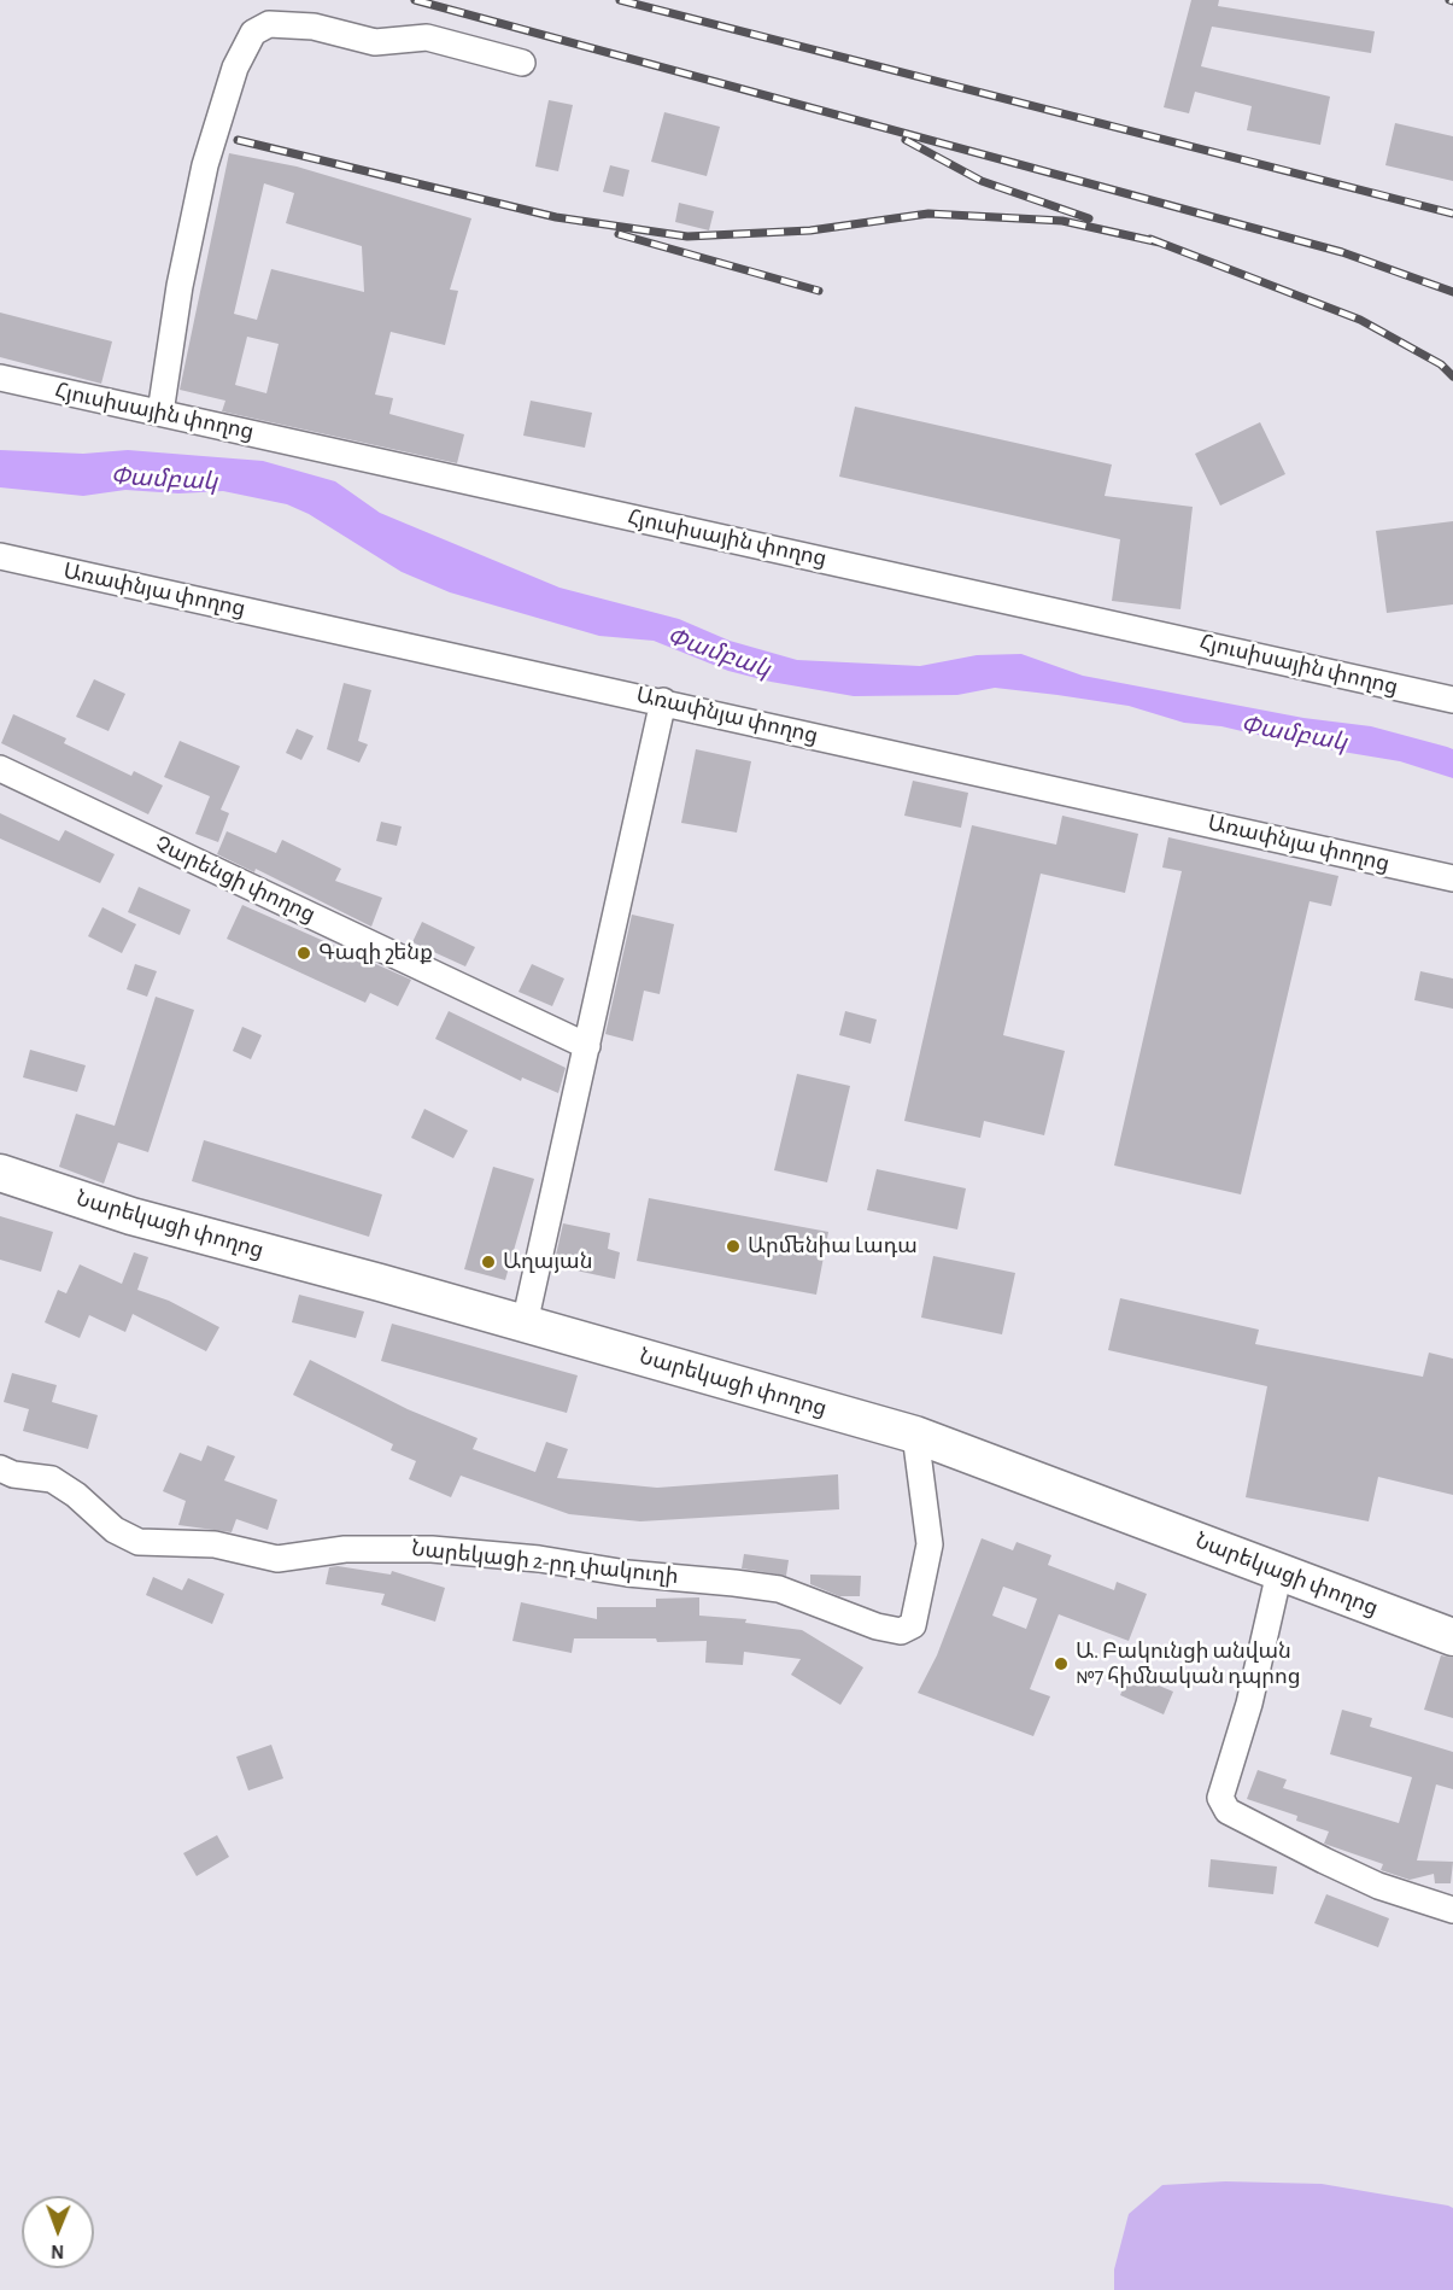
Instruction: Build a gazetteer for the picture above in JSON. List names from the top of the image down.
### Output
{
  "streets": {
    "highway": ["Նարեկացի փողոց"],
    "street": [
      "Հյուսիսային փողոց",
      "Առափնյա փողոց",
      "Չարենցի փողոց",
      "Նարեկացի 2-րդ փակուղի"
    ]
  },
  "crossings": [
    ["Նարեկացի փողոց", "Նարեկացի 2-րդ փակուղի"]
  ],
  "water": ["Փամբակ"],
  "places": [
    "Գազի շենք",
    "Արմենիա Լադա",
    "Աղայան",
    "Ա. Բակունցի անվան №7 հիմնական դպրոց"
  ],
  "north": "bottom"
}
